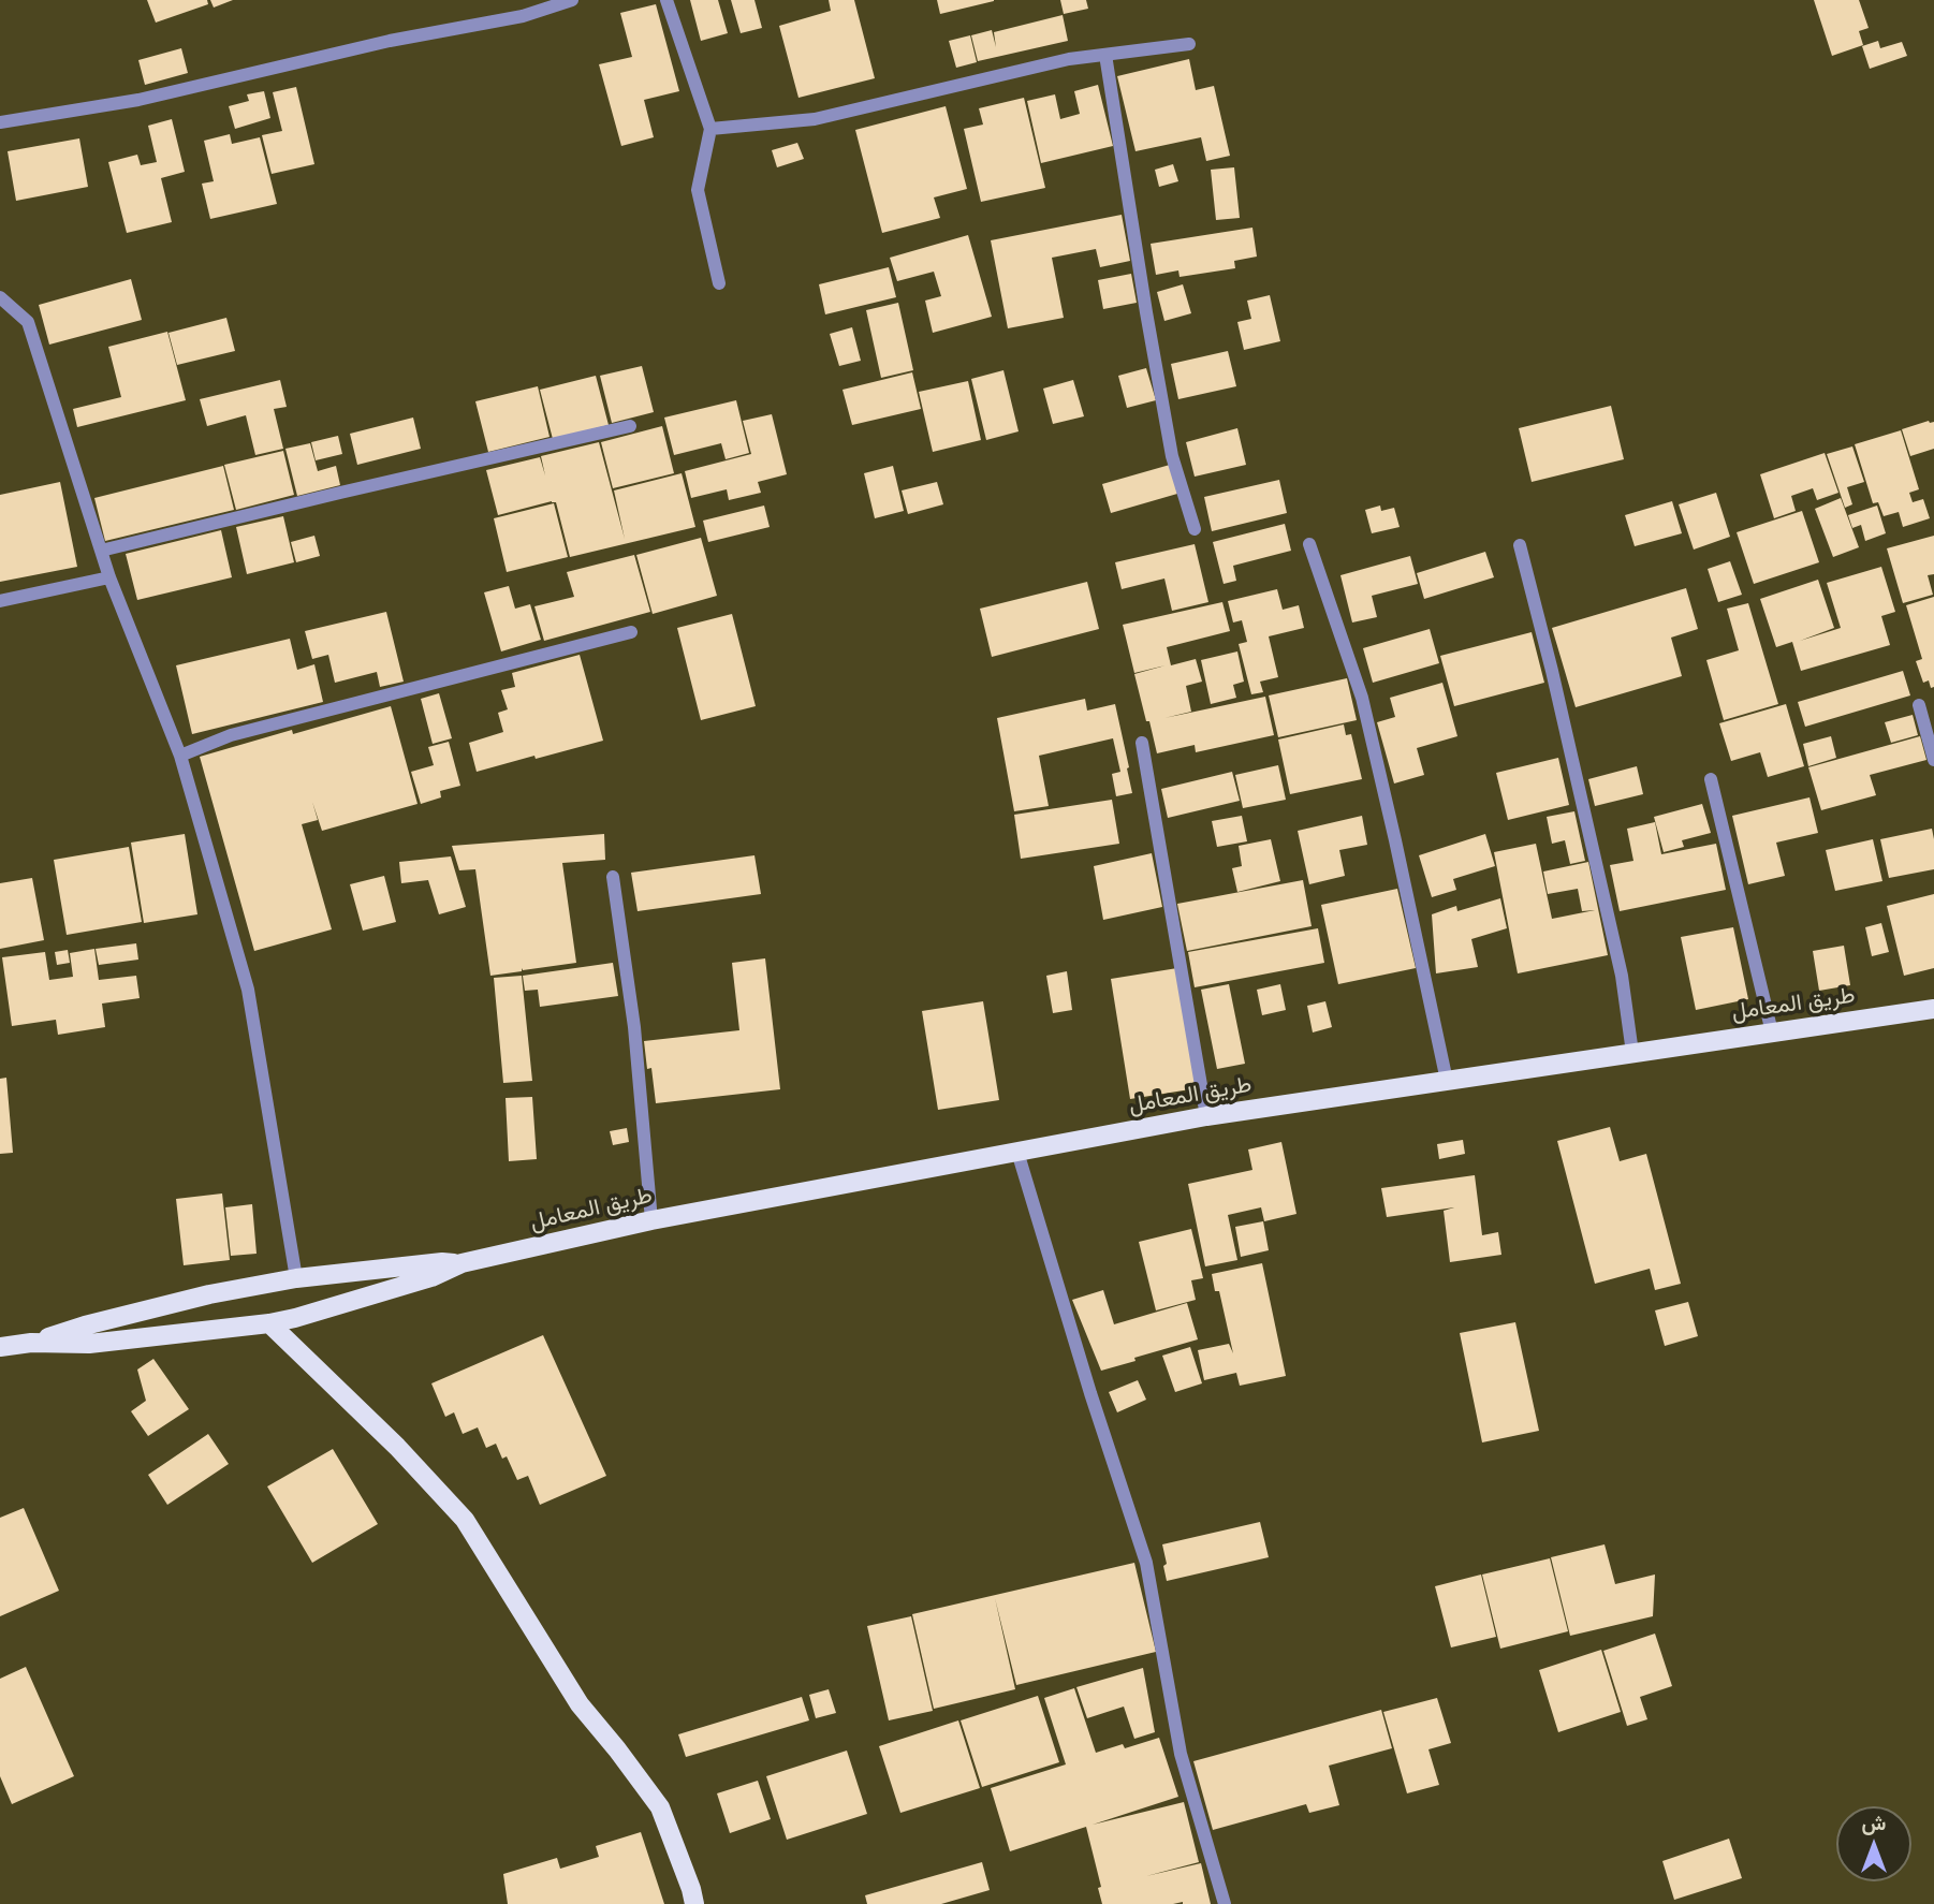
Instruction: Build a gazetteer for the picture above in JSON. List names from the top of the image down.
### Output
{
  "streets": {
    "main road": ["طريق المعامل"]
  },
  "north": "top"
}
